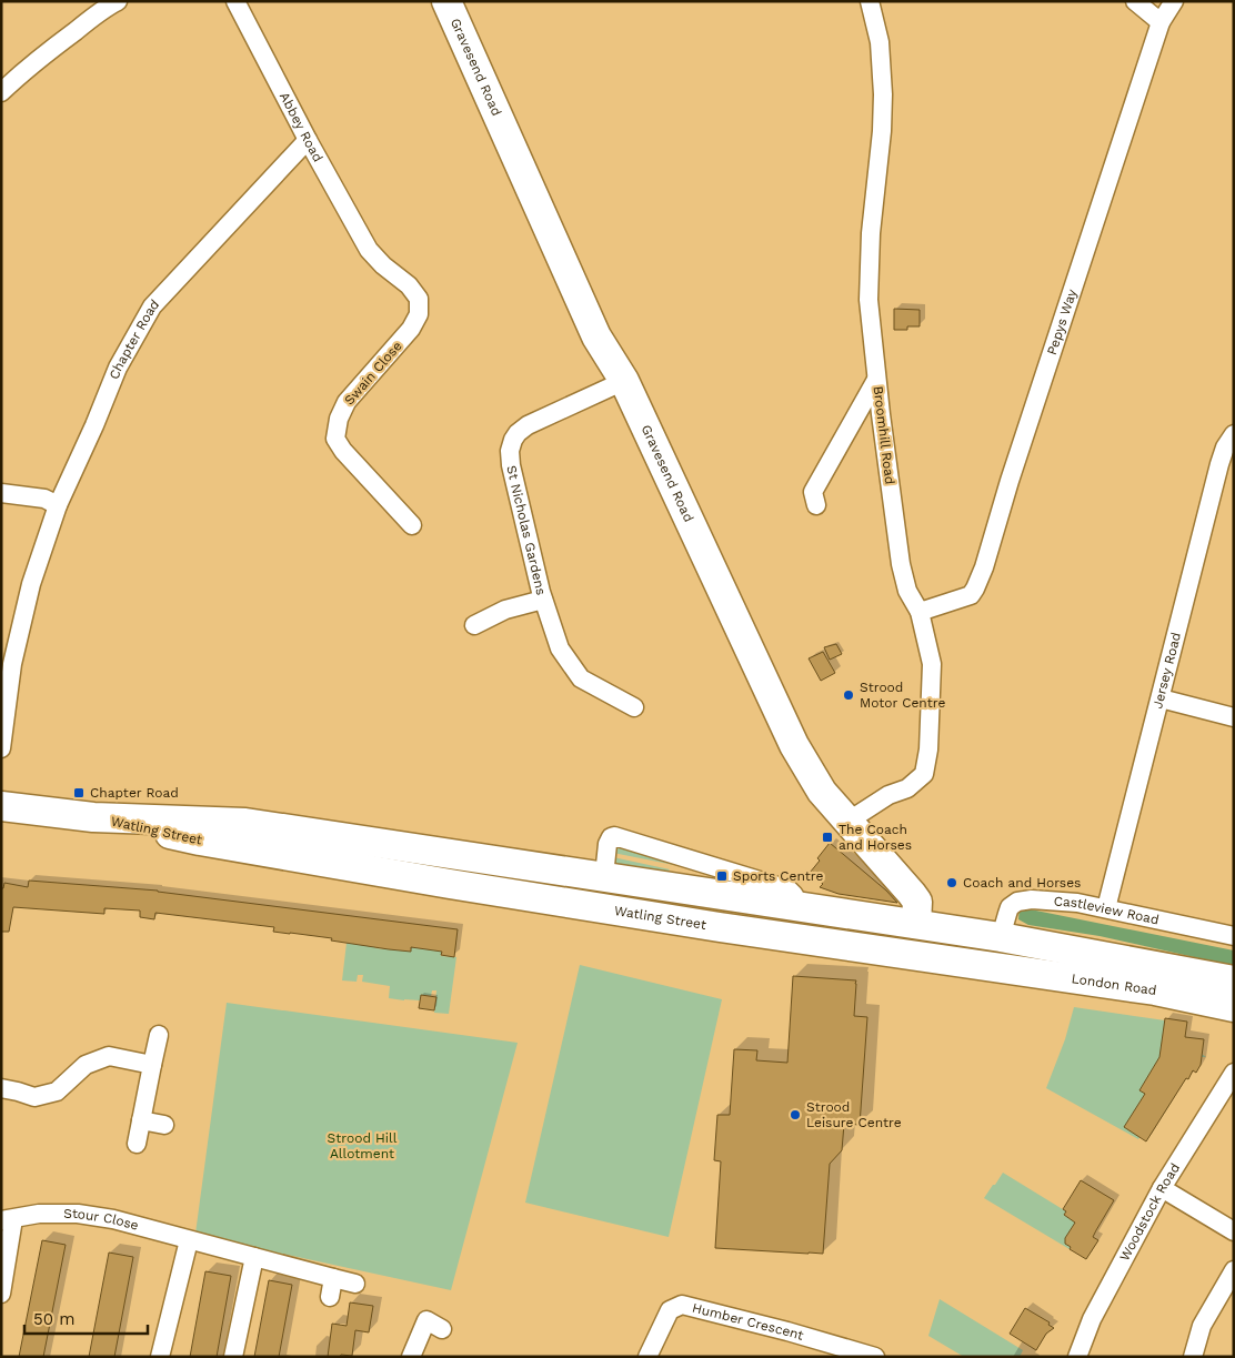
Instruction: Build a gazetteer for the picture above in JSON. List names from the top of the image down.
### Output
{
  "streets": {
    "main road": ["Gravesend Road", "Watling Street", "London Road"],
    "street": [
      "Abbey Road",
      "Pepys Way",
      "Chapter Road",
      "Swain Close",
      "Broomhill Road",
      "St Nicholas Gardens",
      "Jersey Road",
      "Castleview Road",
      "Woodstock Road",
      "Stour Close",
      "Humber Crescent"
    ]
  },
  "crossings": [
    ["Gravesend Road", "Broomhill Road"],
    ["Gravesend Road", "St Nicholas Gardens"],
    ["Gravesend Road", "Watling Street"],
    ["Gravesend Road", "London Road"],
    ["Abbey Road", "Chapter Road"],
    ["Abbey Road", "Swain Close"],
    ["Pepys Way", "Broomhill Road"],
    ["Jersey Road", "Castleview Road"],
    ["Watling Street", "London Road"],
    ["Castleview Road", "London Road"]
  ],
  "parks": ["Strood Hill Allotment"],
  "places": {
    "other": ["Strood Motor Centre", "Coach and Horses", "Strood Leisure Centre"],
    "transit": ["Chapter Road", "The Coach and Horses", "Sports Centre"]
  },
  "scale_bar": "50 m"
}
